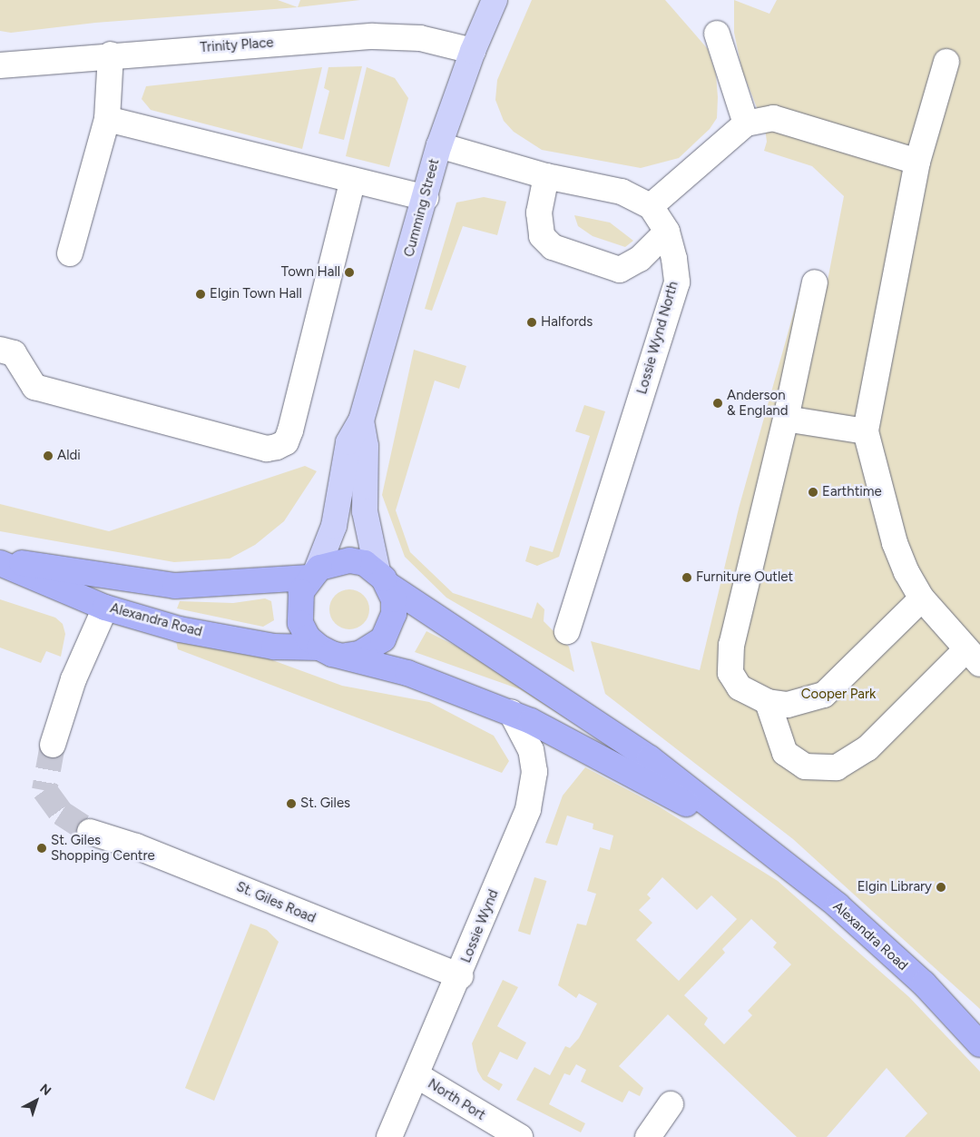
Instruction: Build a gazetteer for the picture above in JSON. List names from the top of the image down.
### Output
{
  "streets": {
    "highway": ["Alexandra Road"],
    "main road": ["Cumming Street"],
    "street": [
      "Trinity Place",
      "Lossie Wynd North",
      "St. Giles Road",
      "Lossie Wynd",
      "North Port"
    ]
  },
  "crossings": [
    ["Trinity Place", "Cumming Street"],
    ["Cumming Street", "Lossie Wynd North"],
    ["Cumming Street", "Alexandra Road"],
    ["St. Giles Road", "Lossie Wynd"],
    ["Lossie Wynd", "North Port"]
  ],
  "parks": ["Cooper Park"],
  "places": [
    "Town Hall",
    "Elgin Town Hall",
    "Halfords",
    "Anderson & England",
    "Aldi",
    "Earthtime",
    "Furniture Outlet",
    "St. Giles",
    "St. Giles Shopping Centre",
    "Elgin Library"
  ],
  "north": "top right"
}
